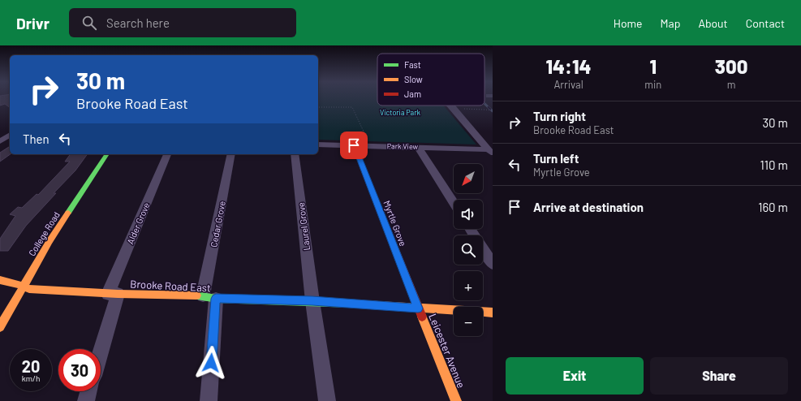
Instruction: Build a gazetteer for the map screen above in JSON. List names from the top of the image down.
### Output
{
  "streets": {
    "street": [
      "Park View",
      "Alder Grove",
      "Myrtle Grove",
      "Cedar Grove",
      "Laurel Grove",
      "College Road",
      "Brooke Road East",
      "Leicester Avenue"
    ]
  },
  "crossings": [
    ["Park View", "Myrtle Grove"],
    ["Alder Grove", "Brooke Road East"],
    ["Myrtle Grove", "Brooke Road East"],
    ["Myrtle Grove", "Leicester Avenue"],
    ["Cedar Grove", "Brooke Road East"],
    ["Laurel Grove", "Brooke Road East"],
    ["College Road", "Brooke Road East"],
    ["Brooke Road East", "Leicester Avenue"]
  ],
  "parks": ["Victoria Park"],
  "legend": ["Fast", "Slow", "Jam"],
  "north": "bottom left",
  "page": {
    "header": "Drivr",
    "search": "Search here",
    "nav": [
      "Home",
      "Map",
      "About",
      "Contact"
    ],
    "eta": [
      "14:14",
      "Arrival",
      "1",
      "min",
      "300",
      "m"
    ],
    "turn": ["30 m", "Brooke Road East"],
    "list": [
      {
        "name": "Turn right",
        "note": "Brooke Road East",
        "value": "30 m"
      },
      {
        "name": "Turn left",
        "note": "Myrtle Grove",
        "value": "110 m"
      },
      {
        "name": "Arrive at destination",
        "value": "160 m"
      }
    ],
    "then": "Then",
    "map_buttons": ["+", "−"],
    "speed": "20 km/h",
    "limit": "30",
    "buttons": ["Exit", "Share"]
  }
}
